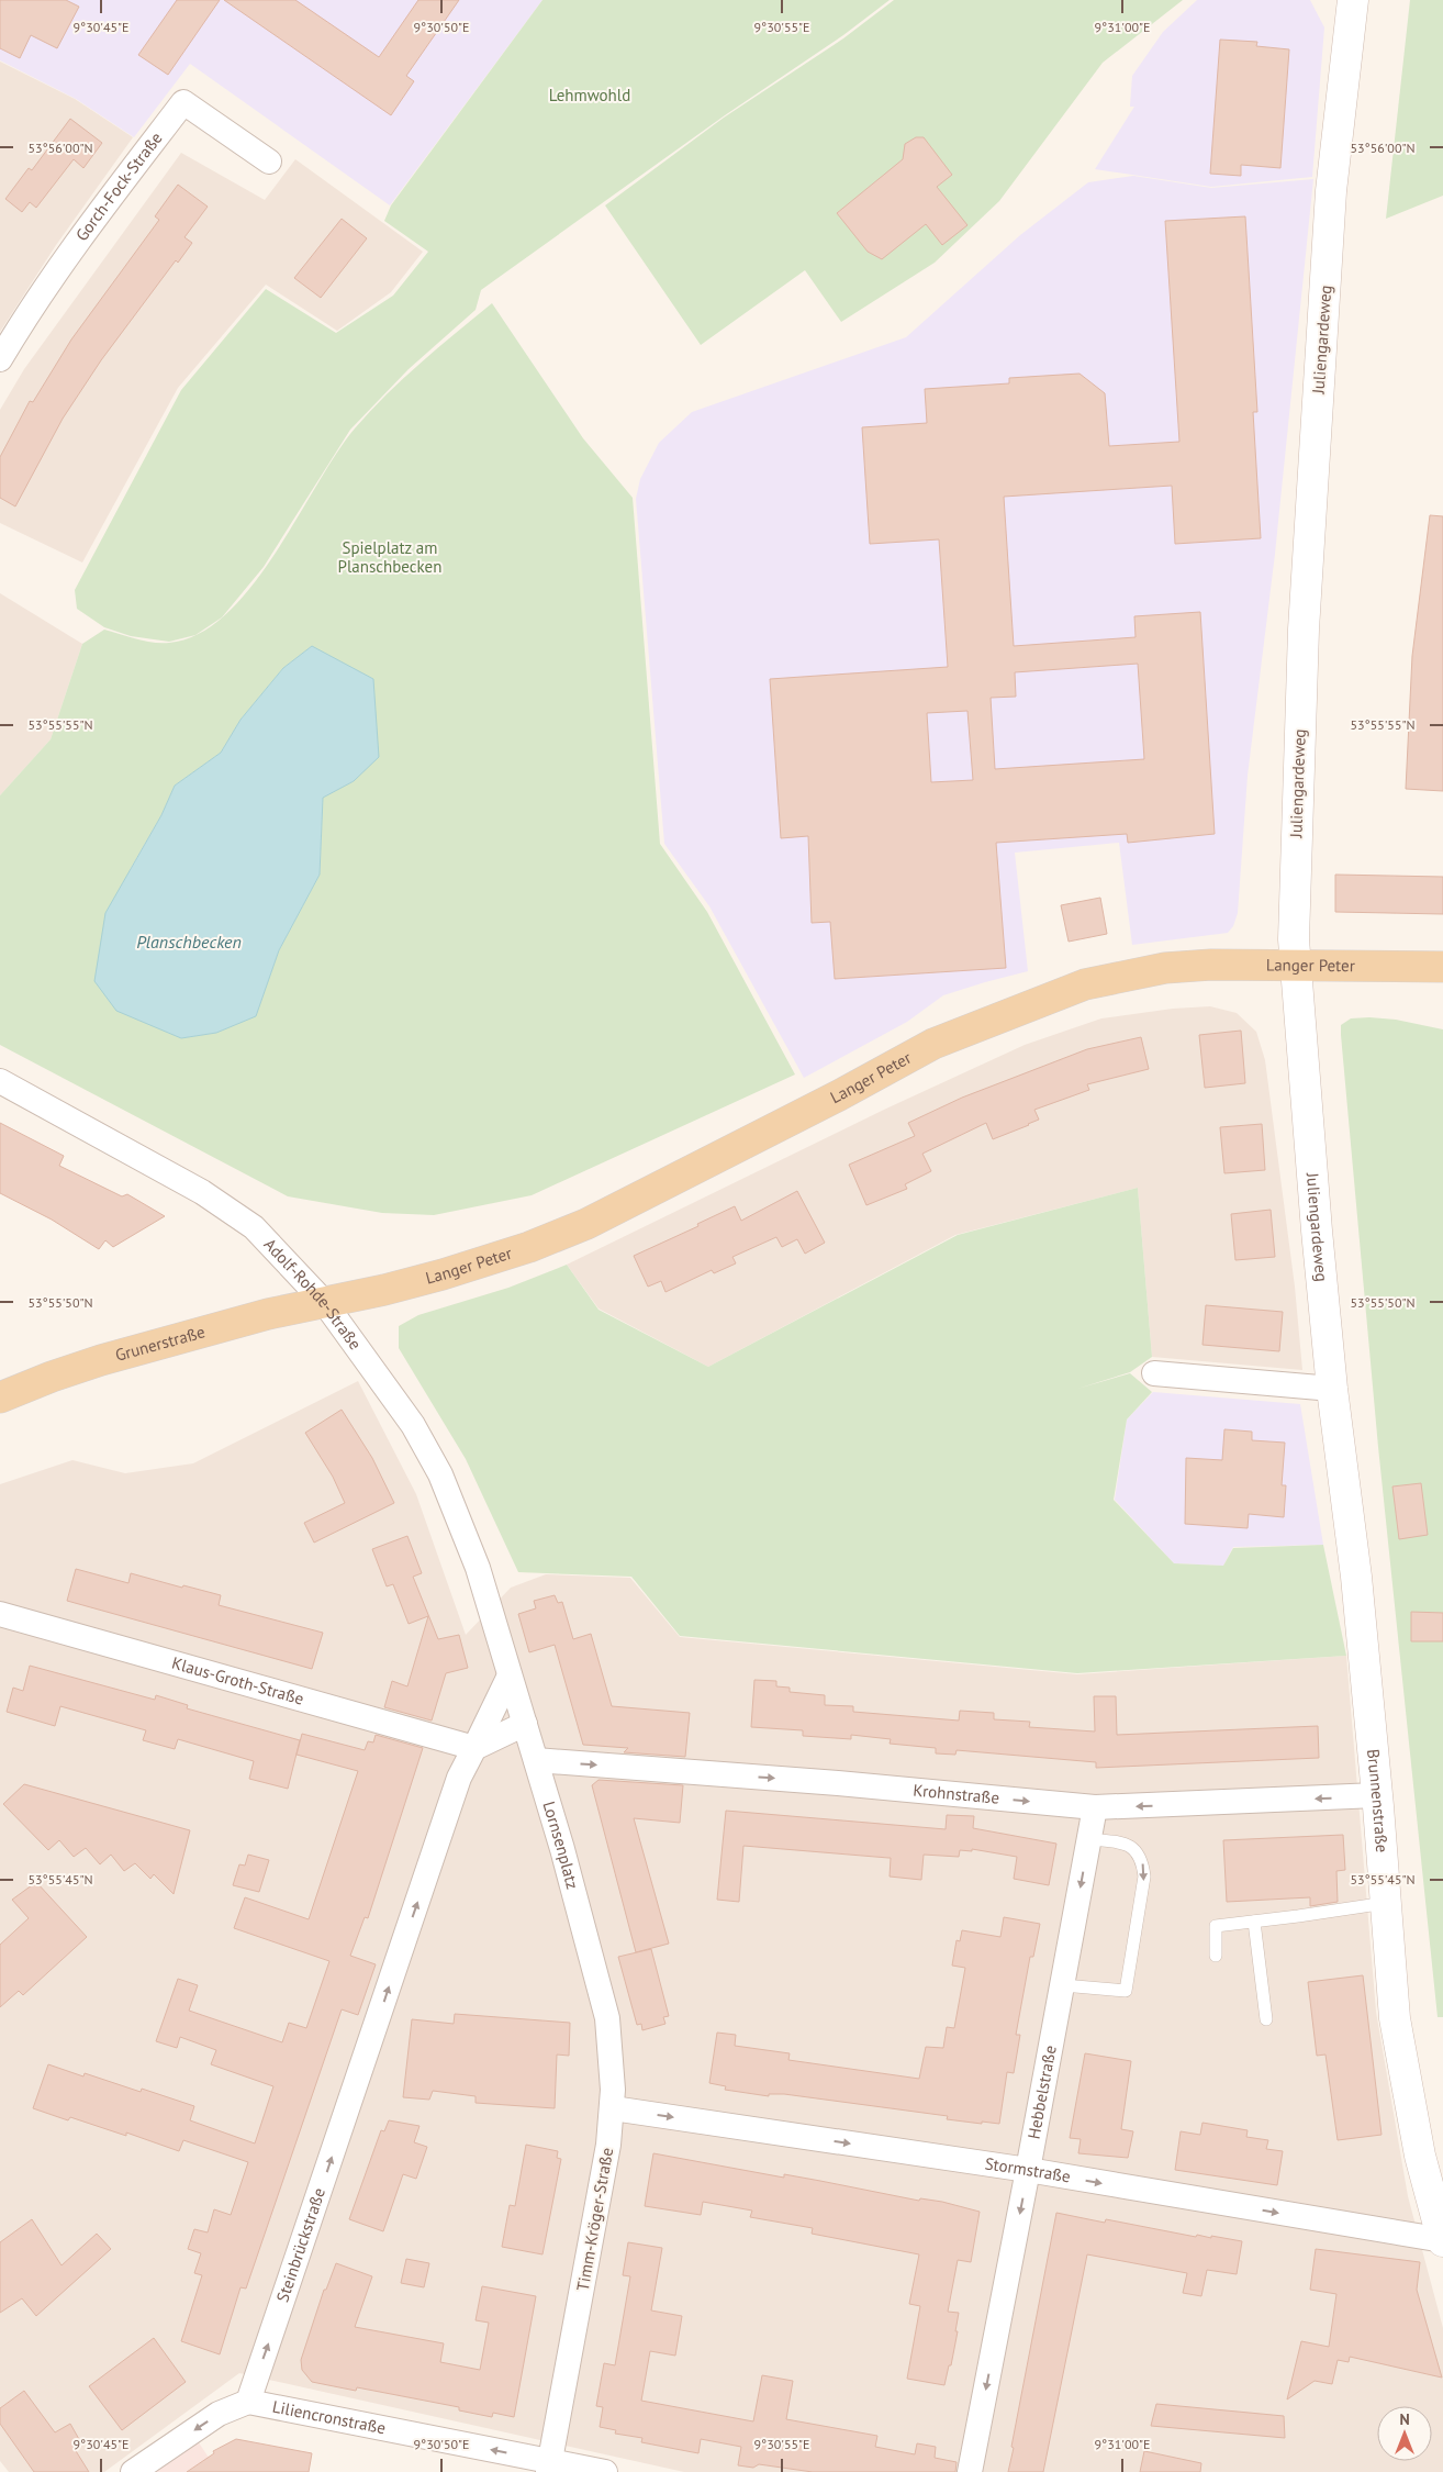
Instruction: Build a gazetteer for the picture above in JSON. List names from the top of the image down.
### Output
{
  "streets": {
    "main road": ["Langer Peter", "Grunerstraße"],
    "street": [
      "Gorch-Fock-Straße",
      "Juliengardeweg",
      "Adolf-Rohde-Straße",
      "Klaus-Groth-Straße",
      "Krohnstraße",
      "Brunnenstraße",
      "Lornsenplatz",
      "Hebbelstraße",
      "Stormstraße",
      "Timm-Kröger-Straße",
      "Steinbrückstraße",
      "Liliencronstraße"
    ]
  },
  "crossings": [
    ["Juliengardeweg", "Langer Peter"],
    ["Juliengardeweg", "Brunnenstraße"],
    ["Langer Peter", "Adolf-Rohde-Straße"],
    ["Langer Peter", "Grunerstraße"],
    ["Adolf-Rohde-Straße", "Grunerstraße"],
    ["Adolf-Rohde-Straße", "Lornsenplatz"],
    ["Klaus-Groth-Straße", "Steinbrückstraße"],
    ["Krohnstraße", "Brunnenstraße"],
    ["Krohnstraße", "Lornsenplatz"],
    ["Krohnstraße", "Hebbelstraße"],
    ["Brunnenstraße", "Stormstraße"],
    ["Lornsenplatz", "Timm-Kröger-Straße"],
    ["Hebbelstraße", "Stormstraße"],
    ["Stormstraße", "Timm-Kröger-Straße"],
    ["Timm-Kröger-Straße", "Liliencronstraße"],
    ["Steinbrückstraße", "Liliencronstraße"]
  ],
  "one_way": [
    "Hebbelstraße",
    "Stormstraße",
    "Steinbrückstraße",
    "Liliencronstraße"
  ],
  "water": ["Planschbecken"],
  "parks": ["Lehmwohld", "Spielplatz am Planschbecken"],
  "north": "top",
  "coordinates": [
    "9°30'45\"E",
    "9°30'50\"E",
    "9°30'55\"E",
    "9°31'00\"E",
    "53°56'00\"N",
    "53°55'55\"N",
    "53°55'50\"N",
    "53°55'45\"N"
  ]
}
